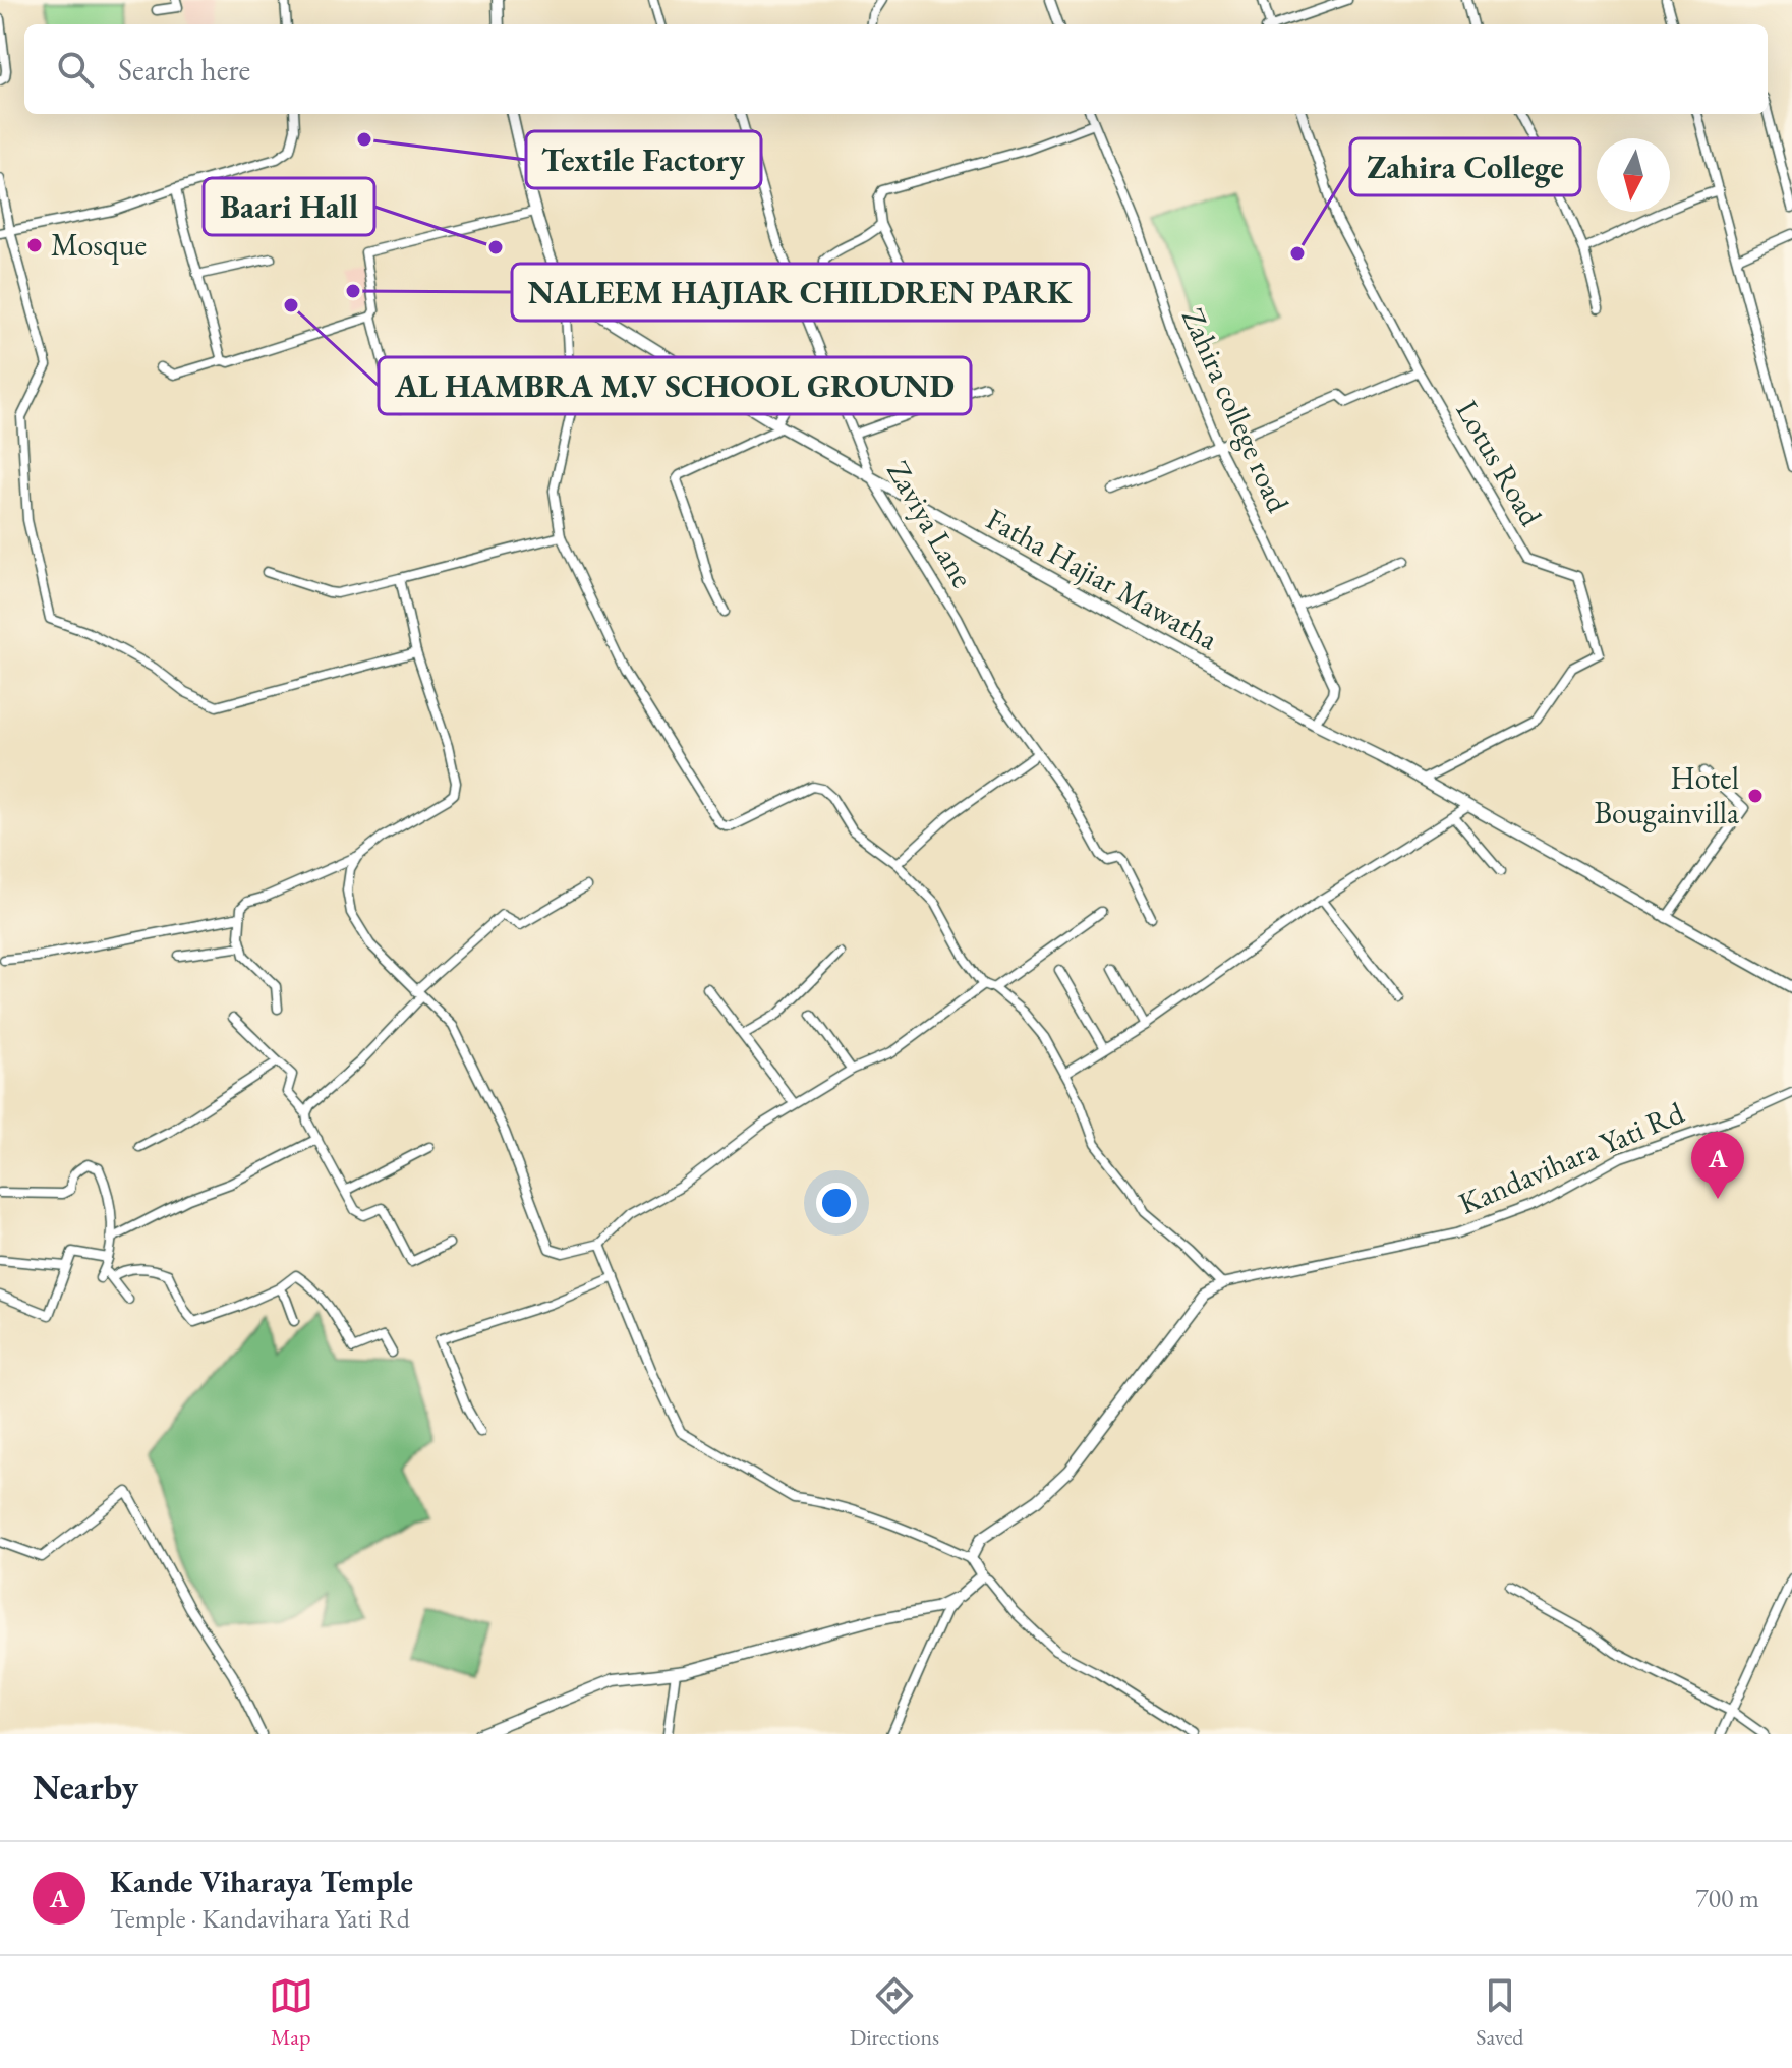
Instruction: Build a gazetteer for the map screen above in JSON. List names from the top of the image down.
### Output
{
  "streets": {
    "street": [
      "Zahira college road",
      "Lotus Road",
      "Zaviya Lane",
      "Fatha Hajiar Mawatha",
      "Kandavihara Yati Rd"
    ]
  },
  "crossings": [
    ["Zahira college road", "Fatha Hajiar Mawatha"],
    ["Lotus Road", "Fatha Hajiar Mawatha"],
    ["Zaviya Lane", "Fatha Hajiar Mawatha"]
  ],
  "places": [
    "Textile Factory",
    "Mosque",
    "Baari Hall",
    "Zahira College",
    "NALEEM HAJIAR CHILDREN PARK",
    "AL HAMBRA M.V SCHOOL GROUND",
    "Hotel Bougainvilla"
  ],
  "north": "bottom",
  "page": {
    "search": "Search here",
    "pins": "A",
    "heading": "Nearby",
    "list": [
      {
        "mark": "A",
        "name": "Kande Viharaya Temple",
        "note": "Temple · Kandavihara Yati Rd",
        "value": "700 m"
      }
    ],
    "nav": ["Map", "Directions", "Saved"]
  }
}
